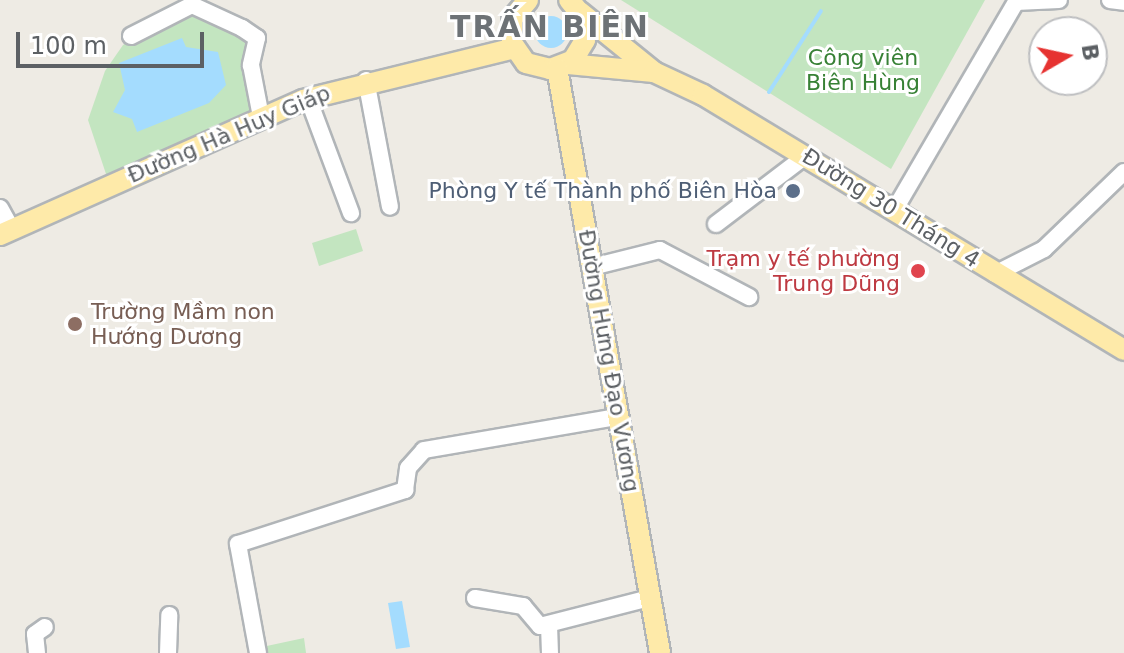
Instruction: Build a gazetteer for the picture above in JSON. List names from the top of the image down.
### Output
{
  "streets": {
    "main road": ["Đường Hà Huy Giáp", "Đường 30 Tháng 4", "Đường Hưng Đạo Vương"]
  },
  "crossings": [
    ["Đường Hà Huy Giáp", "Đường 30 Tháng 4"],
    ["Đường 30 Tháng 4", "Đường Hưng Đạo Vương"]
  ],
  "districts": ["TRẤN BIÊN"],
  "parks": ["Công viên Biên Hùng"],
  "places": ["Phòng Y tế Thành phố Biên Hòa", "Trạm y tế phường Trung Dũng", "Trường Mầm non Hướng Dương"],
  "scale_bar": "100 m",
  "north": "right"
}
